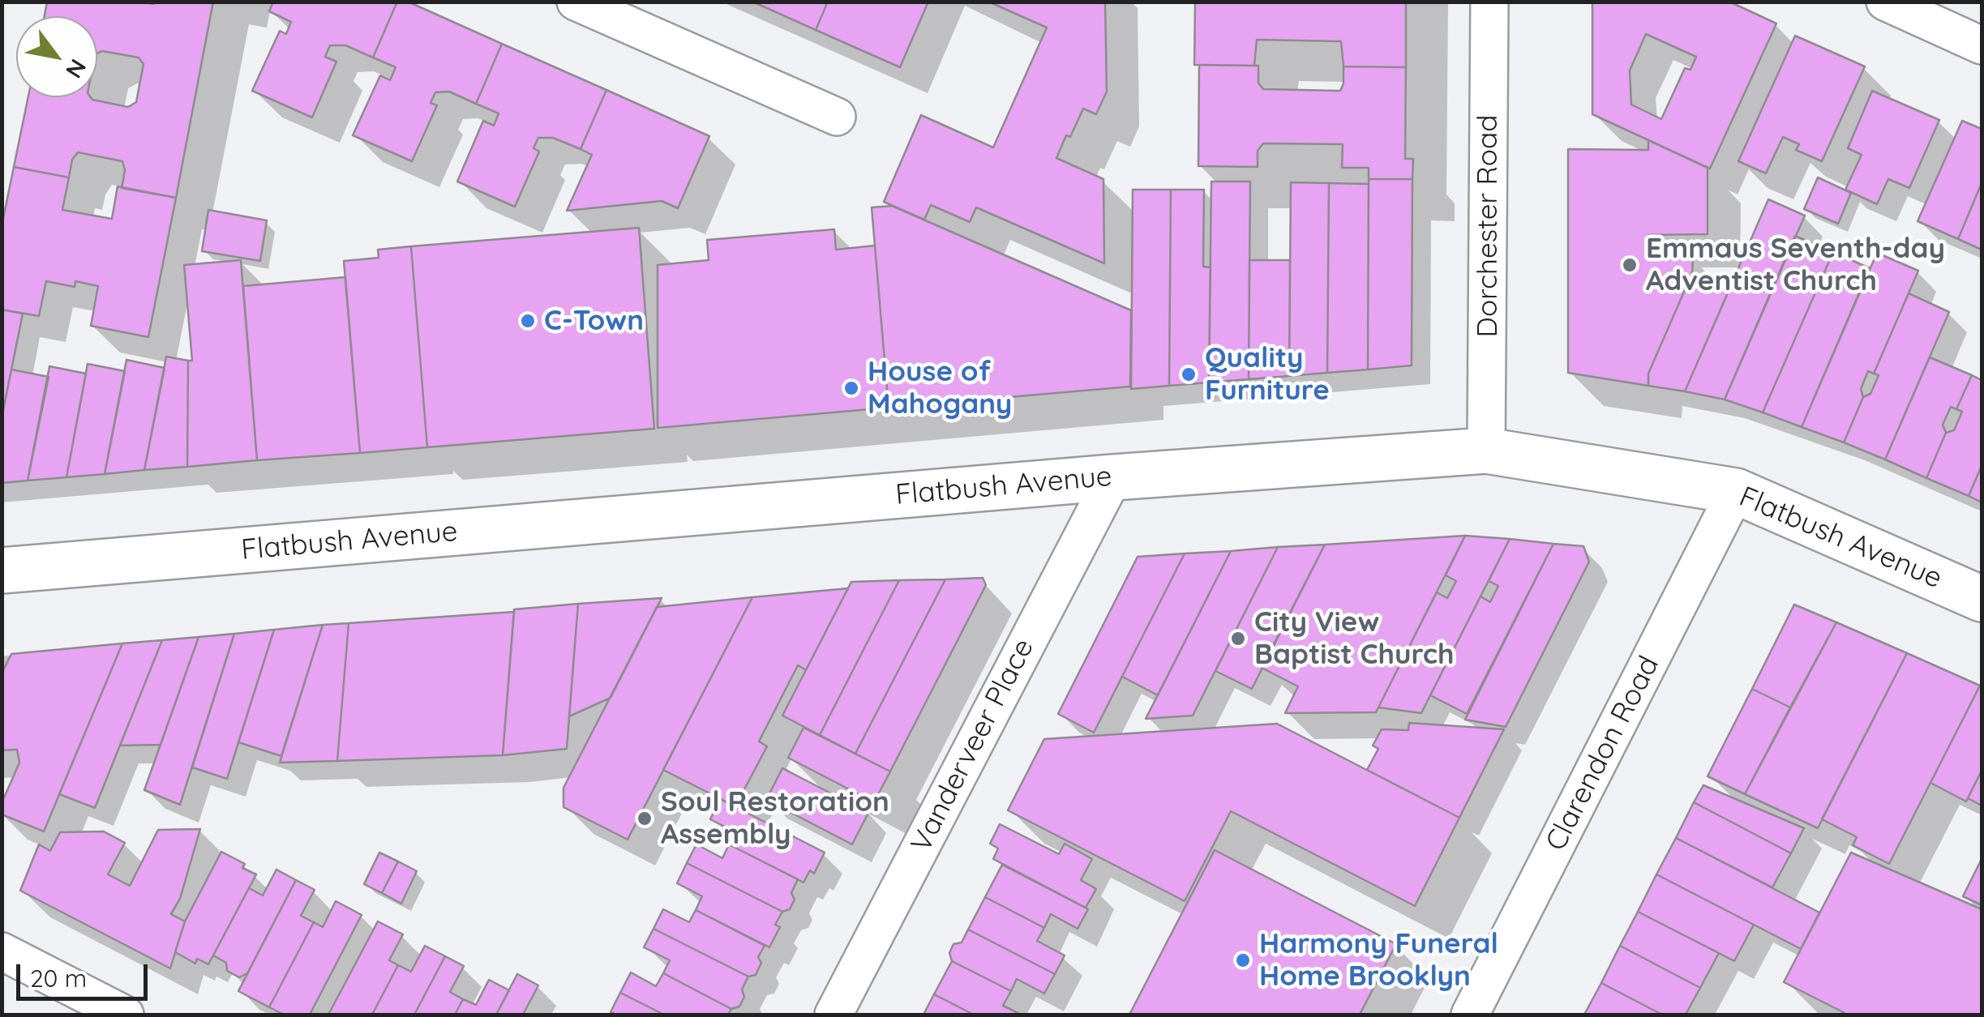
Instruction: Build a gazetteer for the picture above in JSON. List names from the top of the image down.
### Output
{
  "streets": {
    "main road": ["Flatbush Avenue"],
    "street": ["Dorchester Road", "Vanderveer Place", "Clarendon Road"]
  },
  "crossings": [
    ["Dorchester Road", "Flatbush Avenue"],
    ["Flatbush Avenue", "Vanderveer Place"],
    ["Flatbush Avenue", "Clarendon Road"]
  ],
  "places": [
    "Emmaus Seventh-day Adventist Church",
    "C-Town",
    "Quality Furniture",
    "House of Mahogany",
    "City View Baptist Church",
    "Soul Restoration Assembly",
    "Harmony Funeral Home Brooklyn"
  ],
  "scale_bar": "20 m",
  "north": "bottom right"
}
